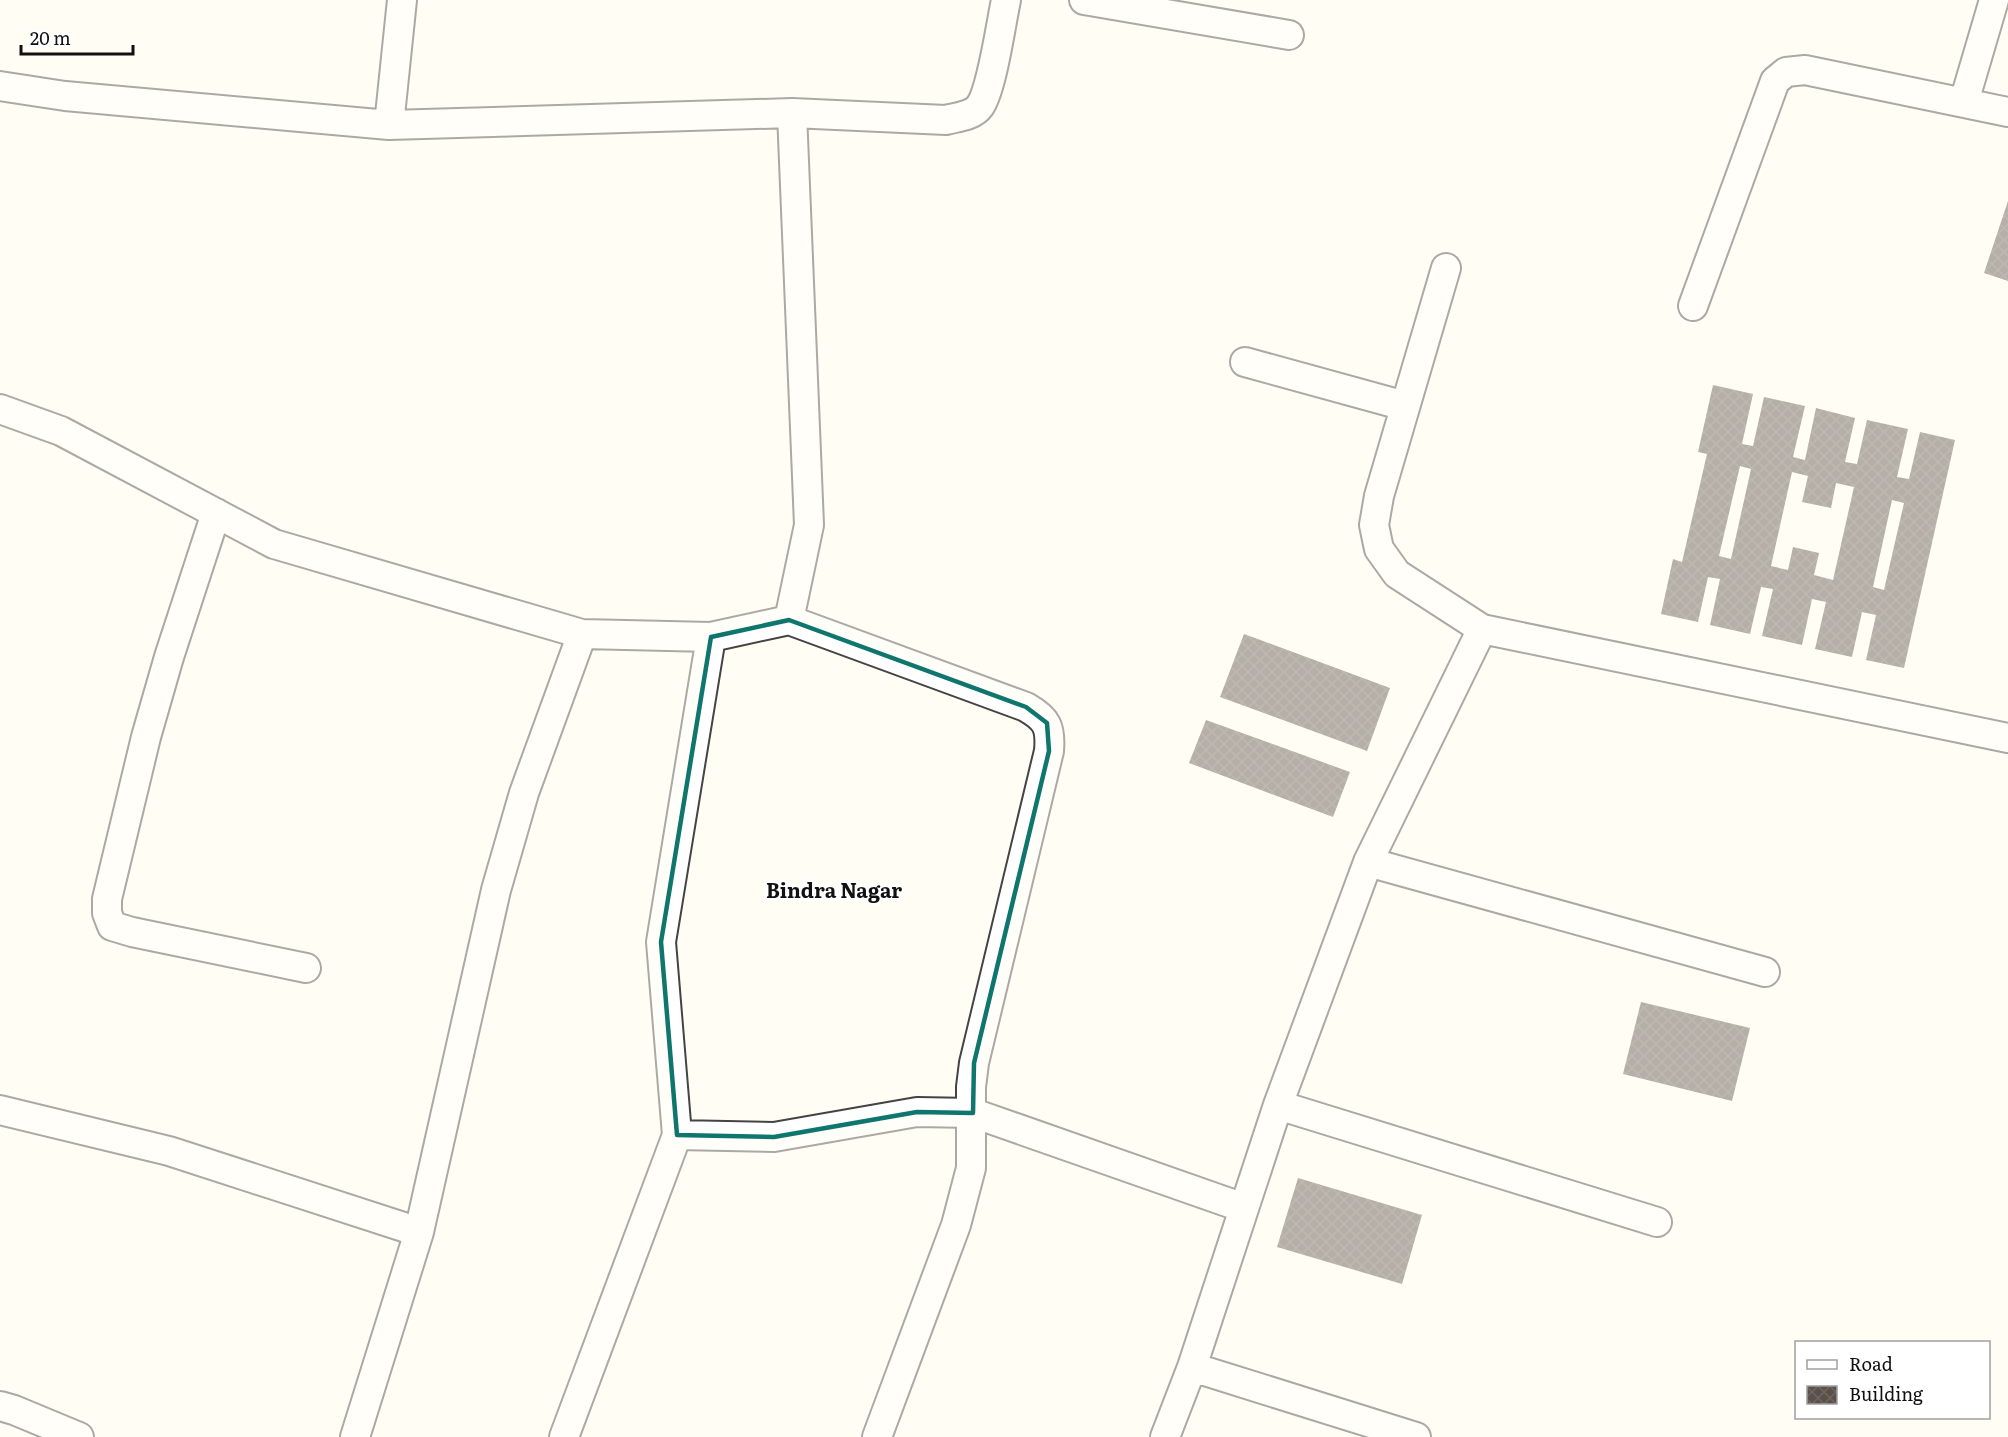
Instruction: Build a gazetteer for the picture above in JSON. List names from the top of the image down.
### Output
{
  "districts": ["Bindra Nagar"],
  "legend": ["Road", "Building"],
  "scale_bar": "20 m"
}
